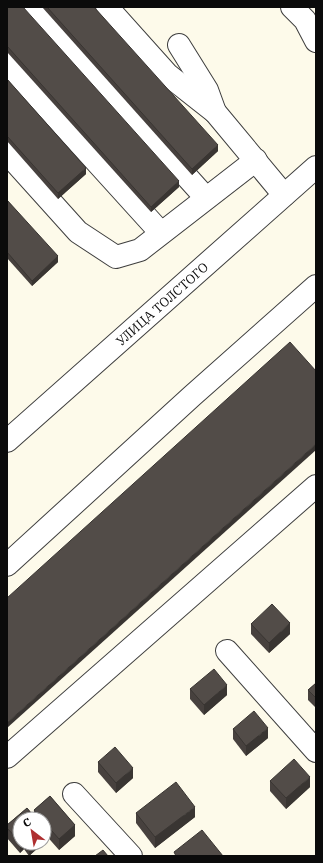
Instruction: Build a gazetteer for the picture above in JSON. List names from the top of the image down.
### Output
{
  "streets": {
    "street": ["УЛИЦА ТОЛСТОГО"]
  },
  "north": "top left"
}
